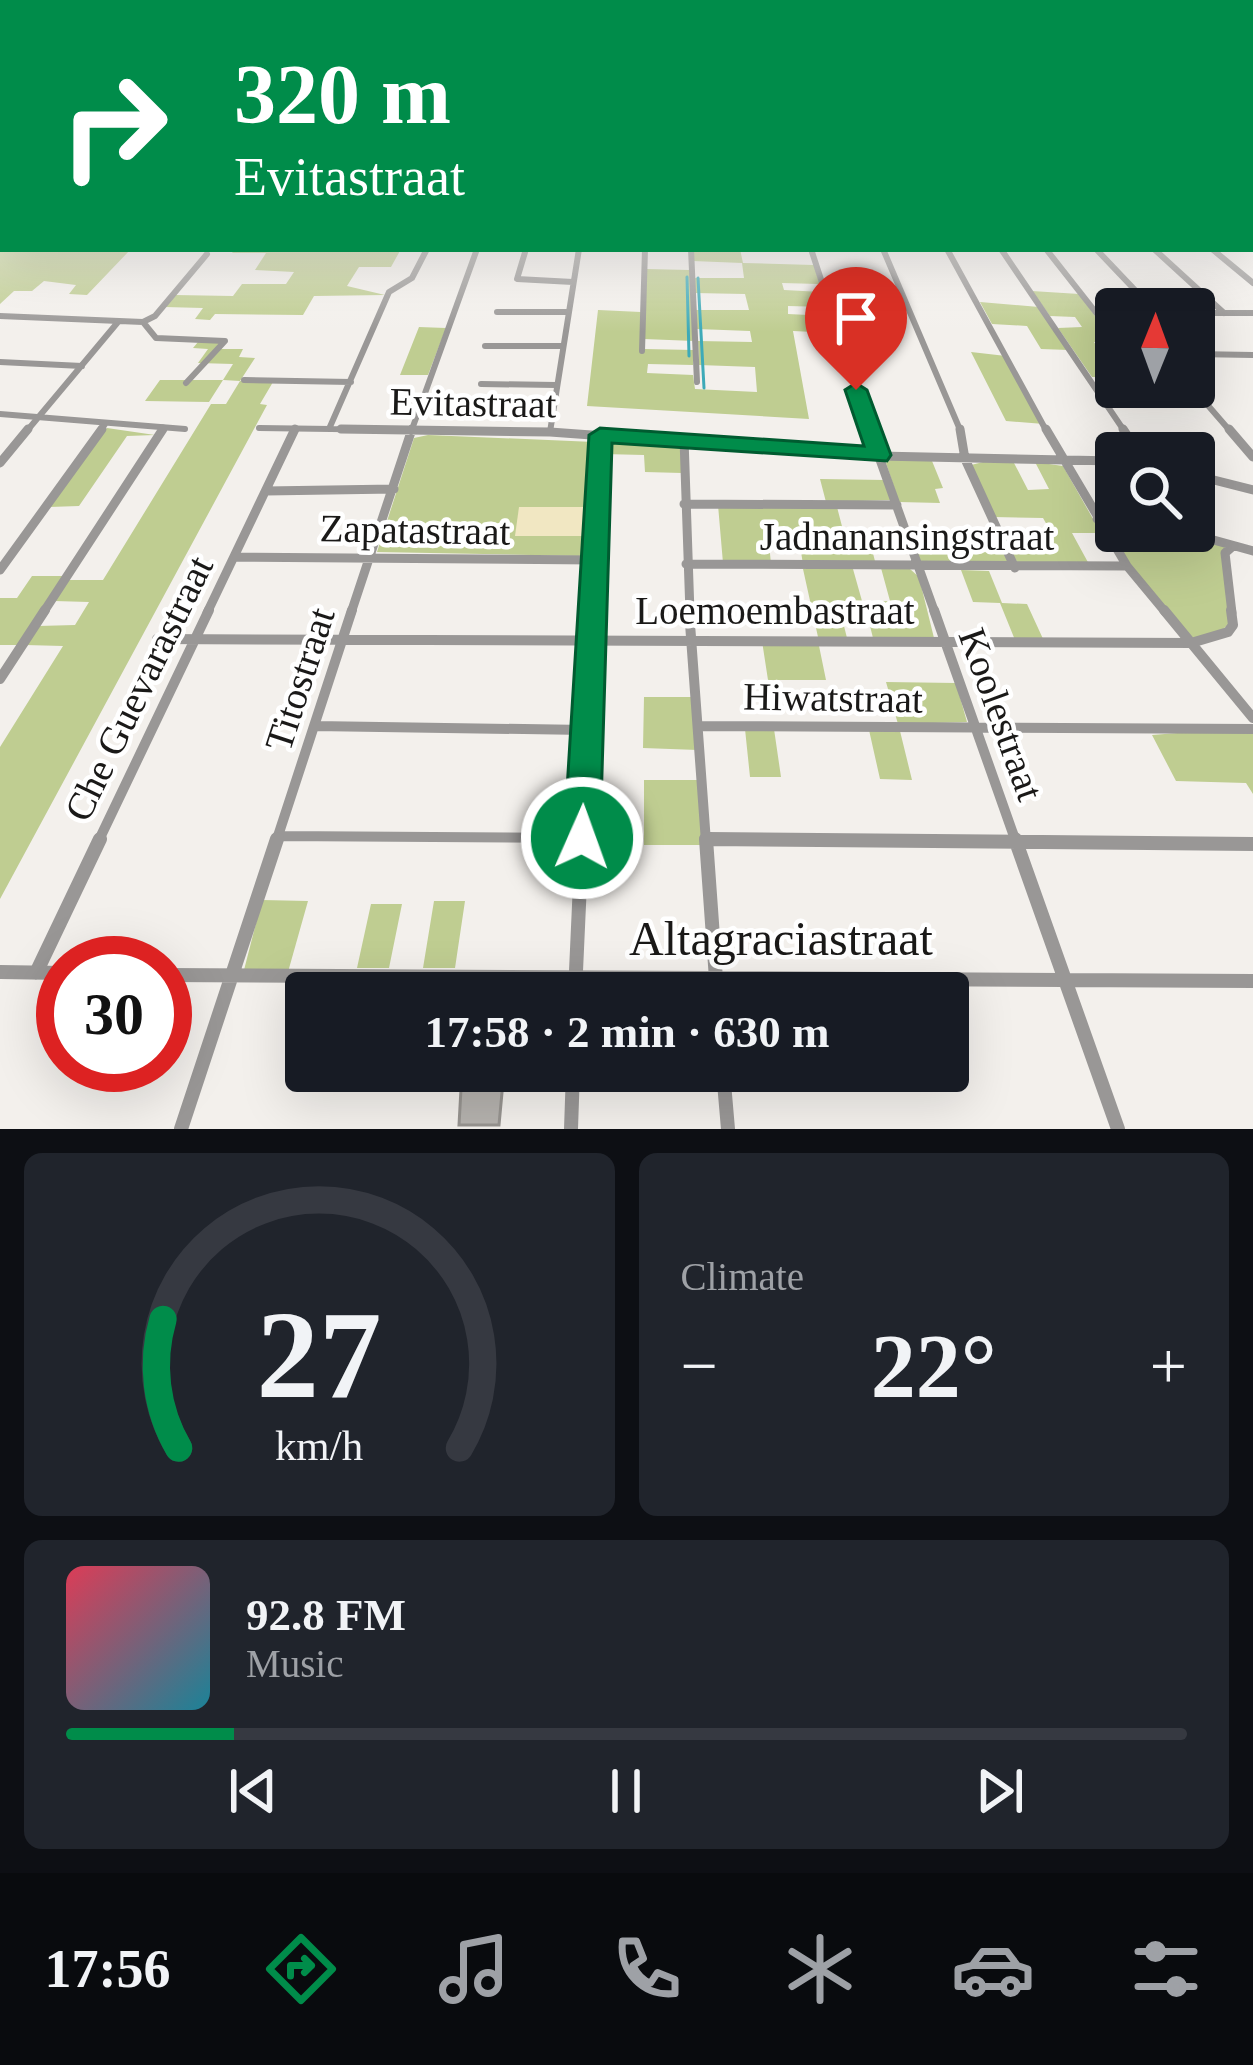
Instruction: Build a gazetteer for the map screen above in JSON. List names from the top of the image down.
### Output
{
  "streets": {
    "street": [
      "Evitastraat",
      "Zapatastraat",
      "Jadnanansingstraat",
      "Loemoembastraat",
      "Titostraat",
      "Che Guevarastraat",
      "Hiwatstraat",
      "Koolestraat",
      "Altagraciastraat"
    ]
  },
  "crossings": [
    ["Evitastraat", "Titostraat"],
    ["Evitastraat", "Che Guevarastraat"],
    ["Evitastraat", "Koolestraat"],
    ["Zapatastraat", "Titostraat"],
    ["Zapatastraat", "Che Guevarastraat"],
    ["Jadnanansingstraat", "Koolestraat"],
    ["Loemoembastraat", "Titostraat"],
    ["Loemoembastraat", "Che Guevarastraat"],
    ["Loemoembastraat", "Koolestraat"],
    ["Titostraat", "Altagraciastraat"],
    ["Hiwatstraat", "Koolestraat"],
    ["Koolestraat", "Altagraciastraat"]
  ],
  "north": "top",
  "page": {
    "turn": ["320 m", "Evitastraat"],
    "limit": "30",
    "trip": "17:58 · 2 min · 630 m",
    "tile": "Climate",
    "heat": ["−", "22°", "+"],
    "song": ["92.8 FM", "Music"],
    "tabs": "17:56",
    "gauge": ["27", "km/h"]
  }
}
